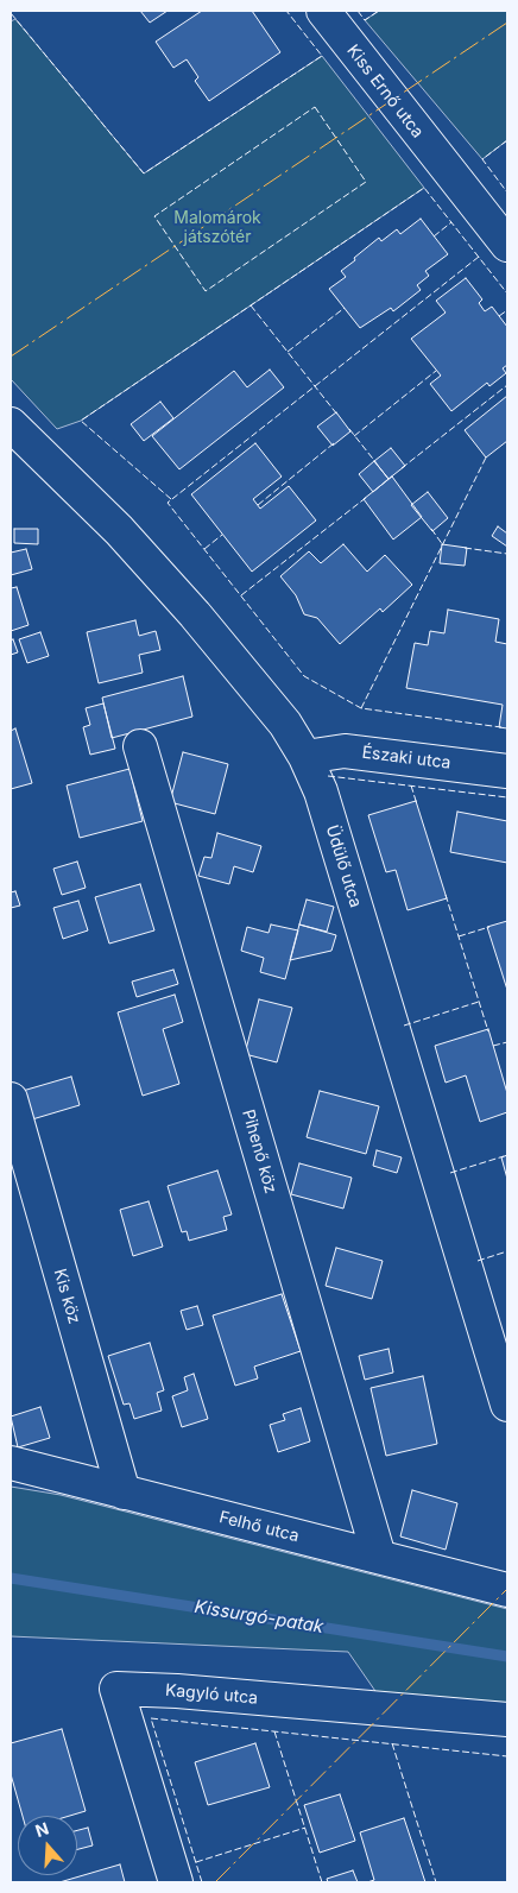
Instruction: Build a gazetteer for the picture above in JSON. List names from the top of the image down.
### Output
{
  "streets": {
    "street": [
      "Kiss Ernő utca",
      "Északi utca",
      "Üdülő utca",
      "Pihenő köz",
      "Kis köz",
      "Felhő utca",
      "Kagyló utca"
    ]
  },
  "crossings": [
    ["Északi utca", "Üdülő utca"],
    ["Pihenő köz", "Felhő utca"],
    ["Kis köz", "Felhő utca"]
  ],
  "water": ["Kissurgó-patak"],
  "parks": ["Malomárok játszótér"],
  "north": "top"
}
